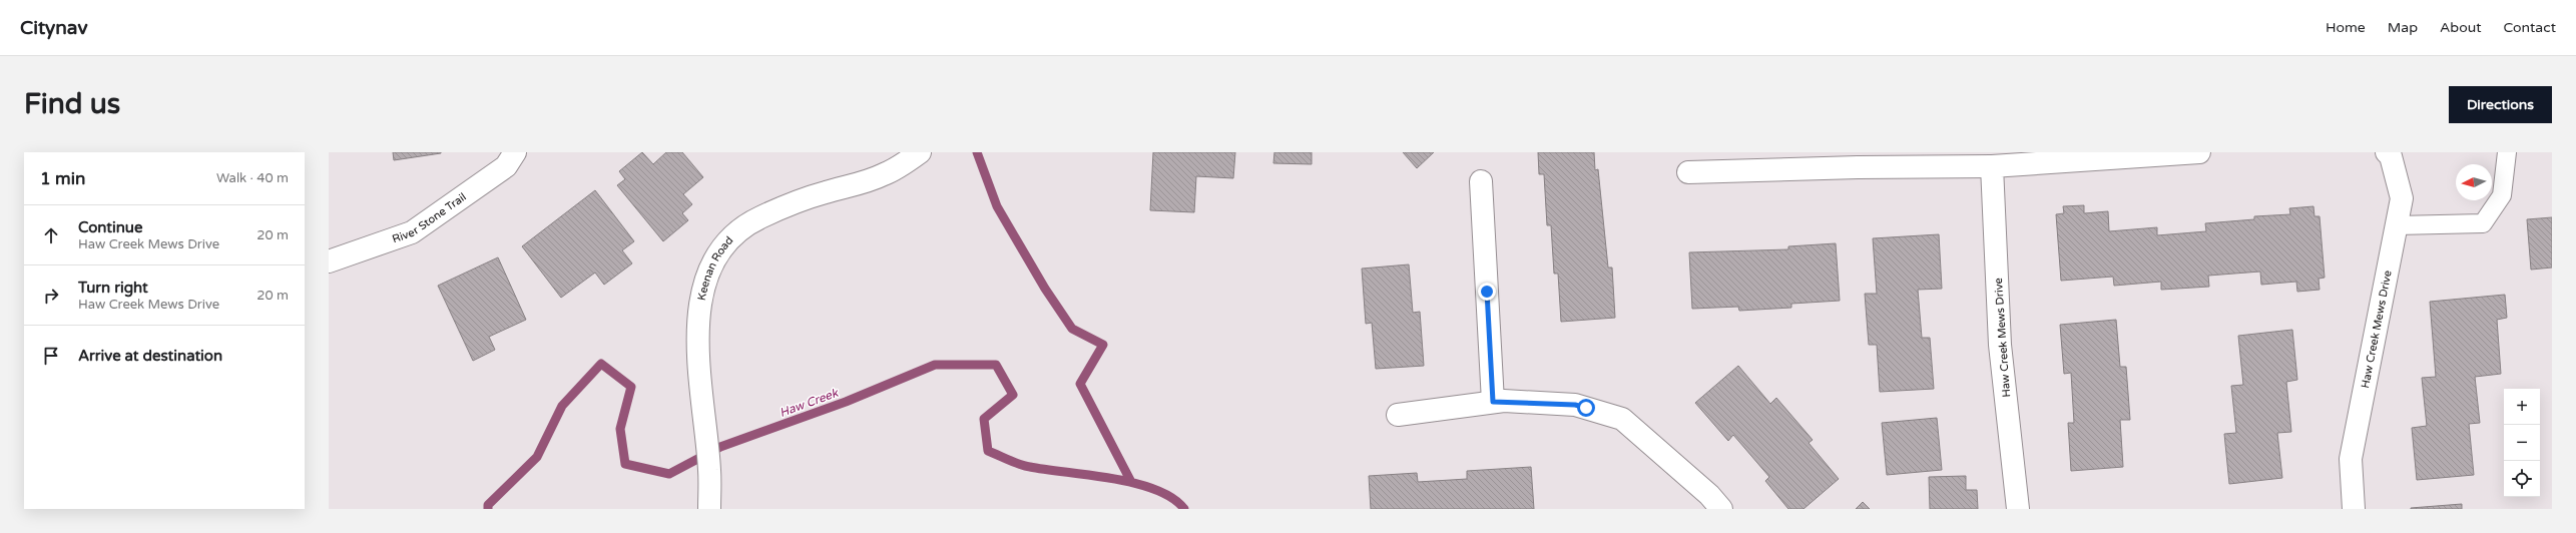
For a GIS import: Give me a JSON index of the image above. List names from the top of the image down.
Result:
{
  "streets": {
    "street": ["River Stone Trail", "Keenan Road", "Haw Creek Mews Drive"]
  },
  "water": ["Haw Creek"],
  "north": "left",
  "page": {
    "header": "Citynav",
    "nav": [
      "Home",
      "Map",
      "About",
      "Contact"
    ],
    "buttons": "Directions",
    "title": "Find us",
    "heading": ["1 min", "Walk · 40 m"],
    "list": [
      ["Continue", "Haw Creek Mews Drive", "20 m"],
      ["Turn right", "Haw Creek Mews Drive", "20 m"],
      "Arrive at destination"
    ],
    "map_buttons": ["+", "−"]
  }
}
